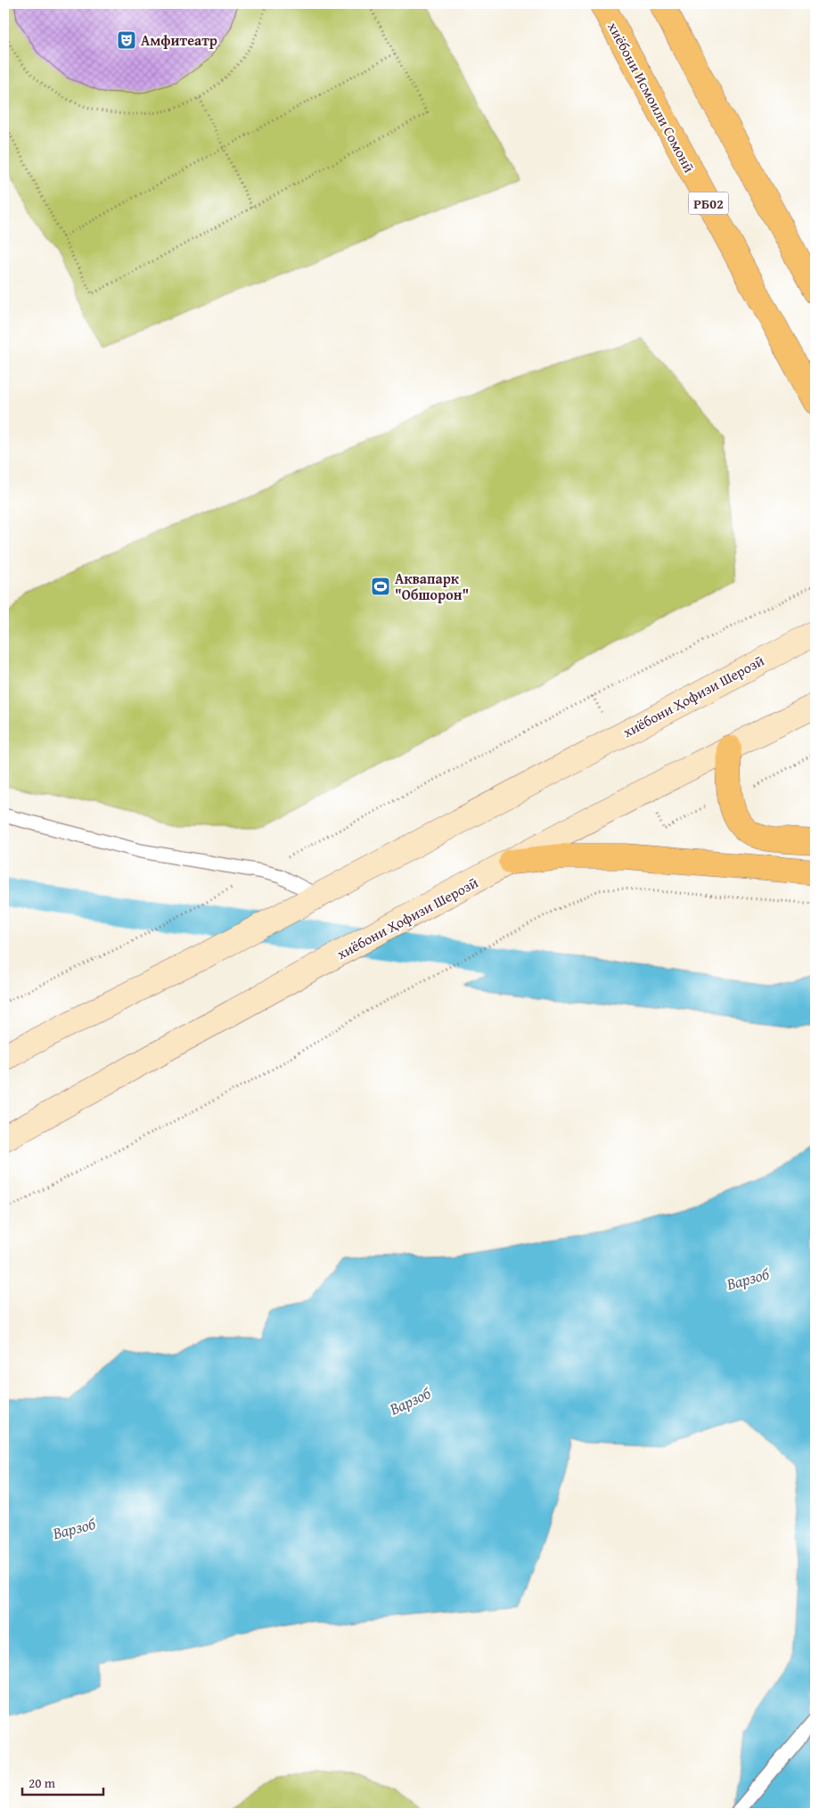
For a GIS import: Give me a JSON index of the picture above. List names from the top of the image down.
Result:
{
  "streets": {
    "highway": ["хиёбони Исмоили Сомонӣ", "РБ02"],
    "main road": ["хиёбони Ҳофизи Шерозӣ"]
  },
  "water": ["Варзоб"],
  "places": {
    "theatre": ["Aмфитеатр"],
    "sports": ["Аквапарк \"Обшорон\""]
  },
  "scale_bar": "20 m"
}
